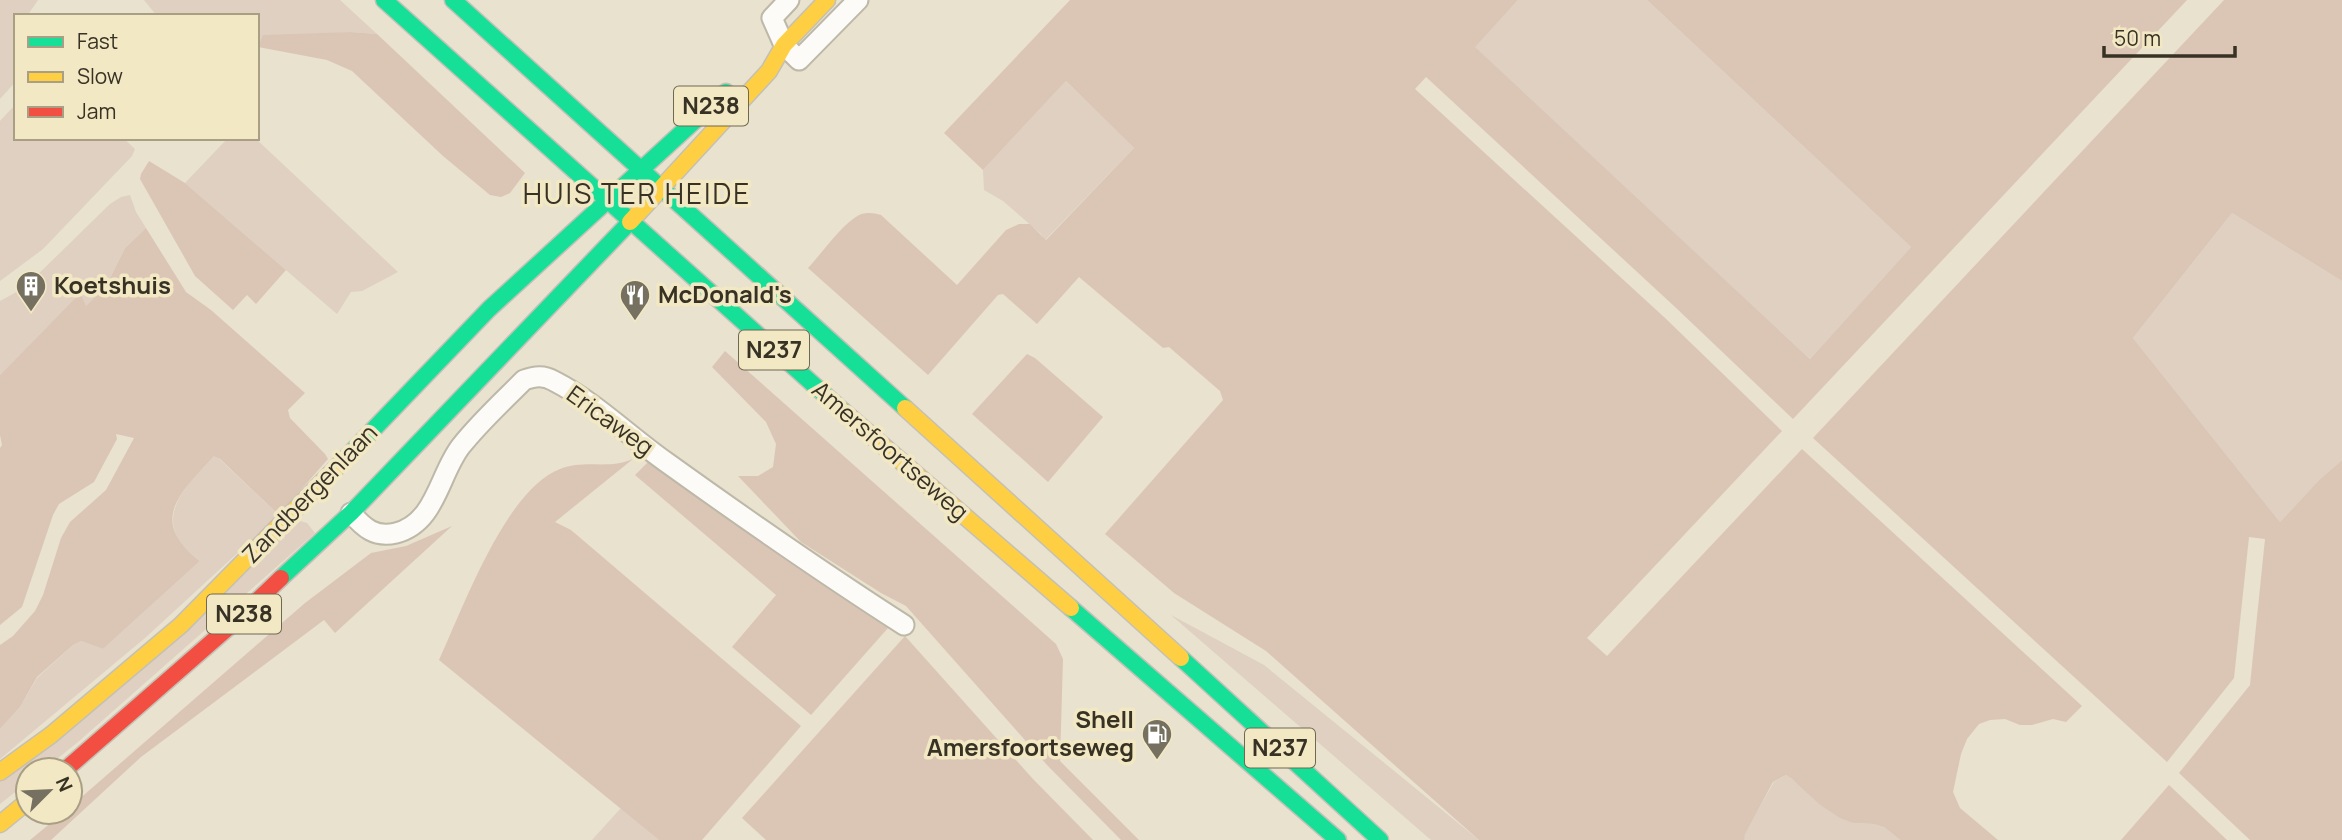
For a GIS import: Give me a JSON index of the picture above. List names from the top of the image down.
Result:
{
  "streets": {
    "main road": [
      "N238",
      "N237",
      "Amersfoortseweg",
      "Zandbergenlaan"
    ],
    "street": ["Ericaweg"]
  },
  "crossings": [
    ["N238", "Amersfoortseweg"],
    ["N238", "Zandbergenlaan"],
    ["Ericaweg", "Zandbergenlaan"],
    ["Amersfoortseweg", "Zandbergenlaan"]
  ],
  "districts": ["HUIS TER HEIDE"],
  "places": {
    "building": ["Koetshuis"],
    "restaurant": ["McDonald's"],
    "fuel station": ["Shell Amersfoortseweg"]
  },
  "legend": ["Fast", "Slow", "Jam"],
  "scale_bar": "50 m",
  "north": "top right"
}
